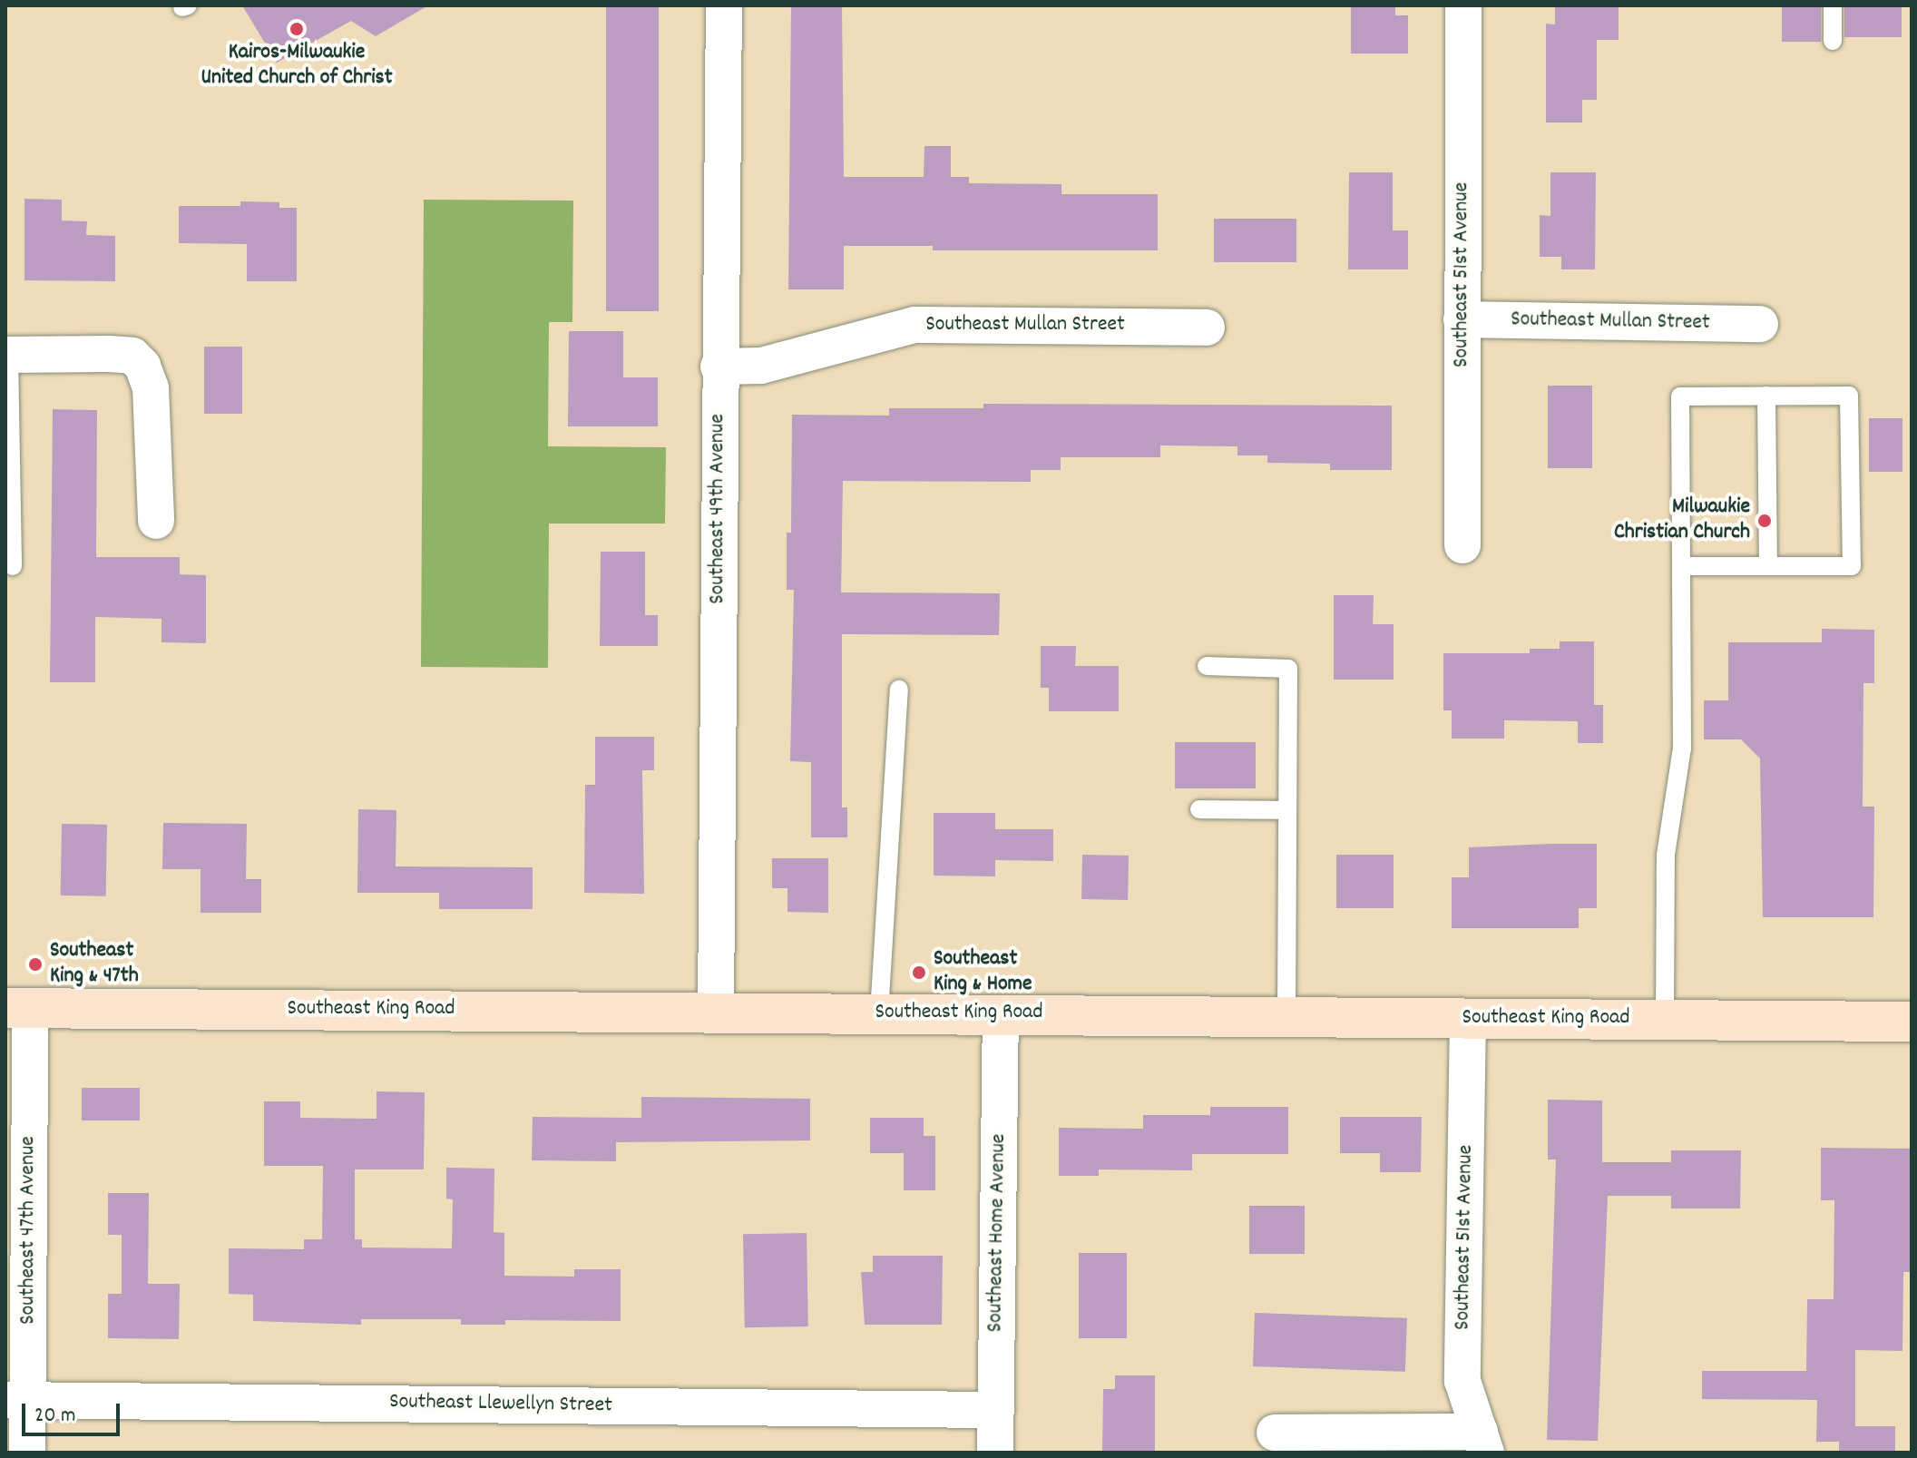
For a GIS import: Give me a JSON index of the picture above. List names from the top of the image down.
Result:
{
  "streets": {
    "main road": ["Southeast King Road"],
    "street": [
      "Southeast 51st Avenue",
      "Southeast Mullan Street",
      "Southeast 49th Avenue",
      "Southeast 47th Avenue",
      "Southeast Home Avenue",
      "Southeast Llewellyn Street"
    ]
  },
  "crossings": [
    ["Southeast 51st Avenue", "Southeast Mullan Street"],
    ["Southeast 51st Avenue", "Southeast King Road"],
    ["Southeast Mullan Street", "Southeast 49th Avenue"],
    ["Southeast 49th Avenue", "Southeast King Road"],
    ["Southeast King Road", "Southeast 47th Avenue"],
    ["Southeast King Road", "Southeast Home Avenue"],
    ["Southeast 47th Avenue", "Southeast Llewellyn Street"],
    ["Southeast Home Avenue", "Southeast Llewellyn Street"]
  ],
  "places": [
    "Kairos-Milwaukie United Church of Christ",
    "Milwaukie Christian Church",
    "Southeast King & 47th",
    "Southeast King & Home"
  ],
  "scale_bar": "20 m"
}
